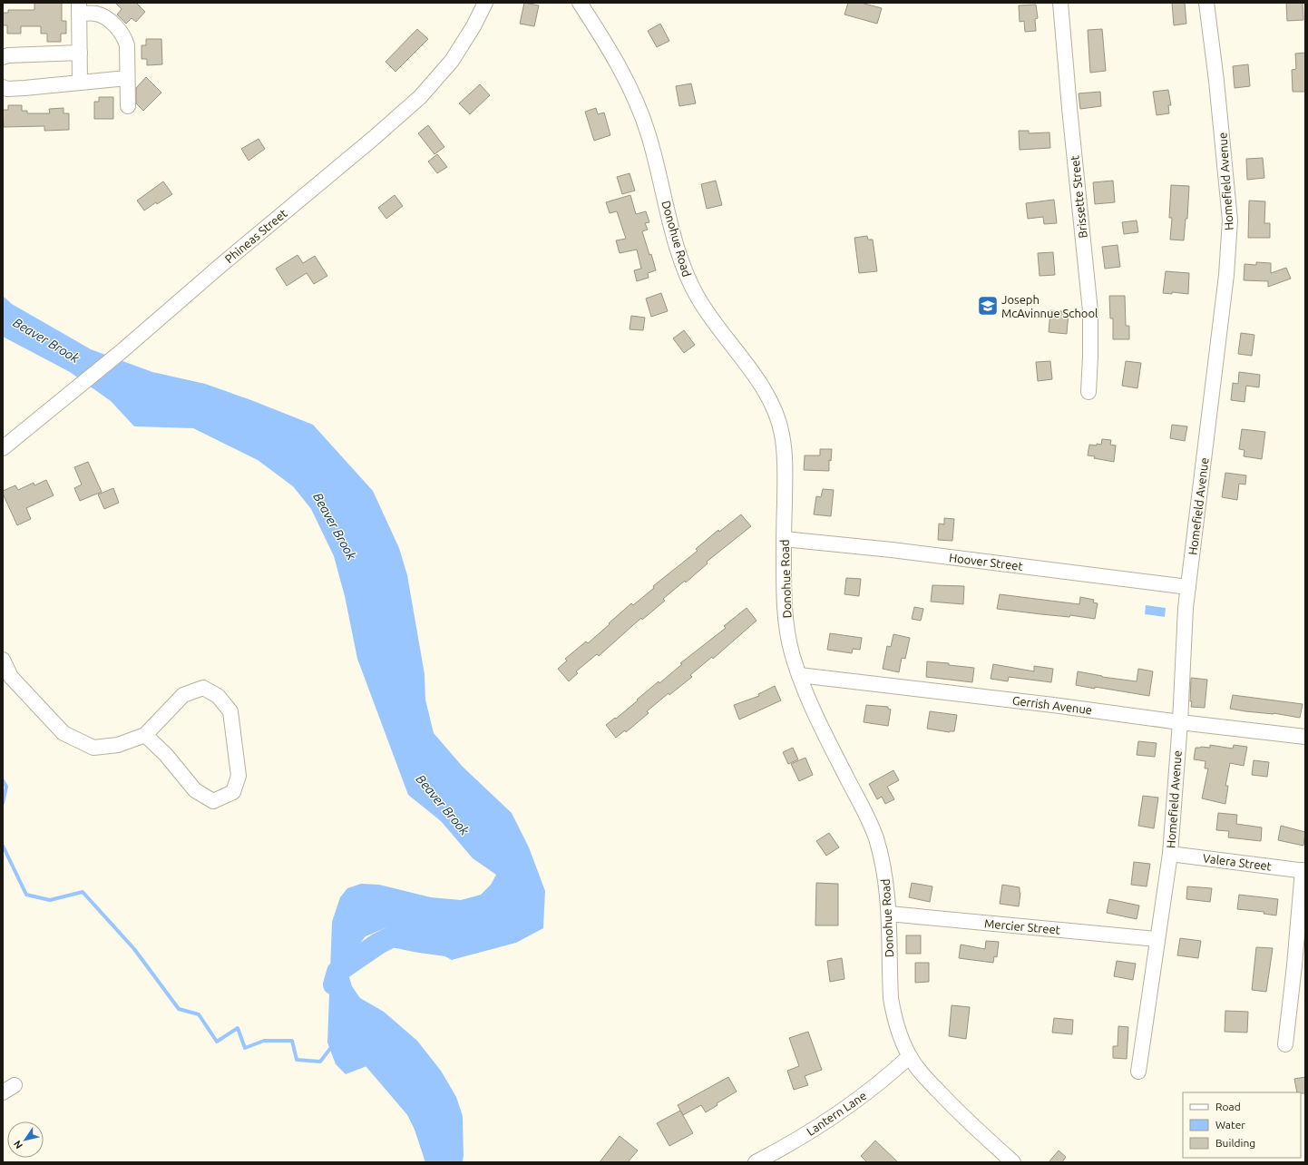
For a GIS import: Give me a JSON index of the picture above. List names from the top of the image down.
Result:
{
  "streets": {
    "street": [
      "Homefield Avenue",
      "Brissette Street",
      "Phineas Street",
      "Donohue Road",
      "Hoover Street",
      "Gerrish Avenue",
      "Valera Street",
      "Mercier Street",
      "Lantern Lane"
    ]
  },
  "crossings": [
    ["Homefield Avenue", "Hoover Street"],
    ["Homefield Avenue", "Gerrish Avenue"],
    ["Homefield Avenue", "Valera Street"],
    ["Homefield Avenue", "Mercier Street"],
    ["Donohue Road", "Hoover Street"],
    ["Donohue Road", "Gerrish Avenue"],
    ["Donohue Road", "Mercier Street"],
    ["Donohue Road", "Lantern Lane"]
  ],
  "water": ["Beaver Brook"],
  "places": {
    "school or university": ["Joseph McAvinnue School"]
  },
  "legend": ["Road", "Water", "Building"],
  "north": "bottom left"
}
